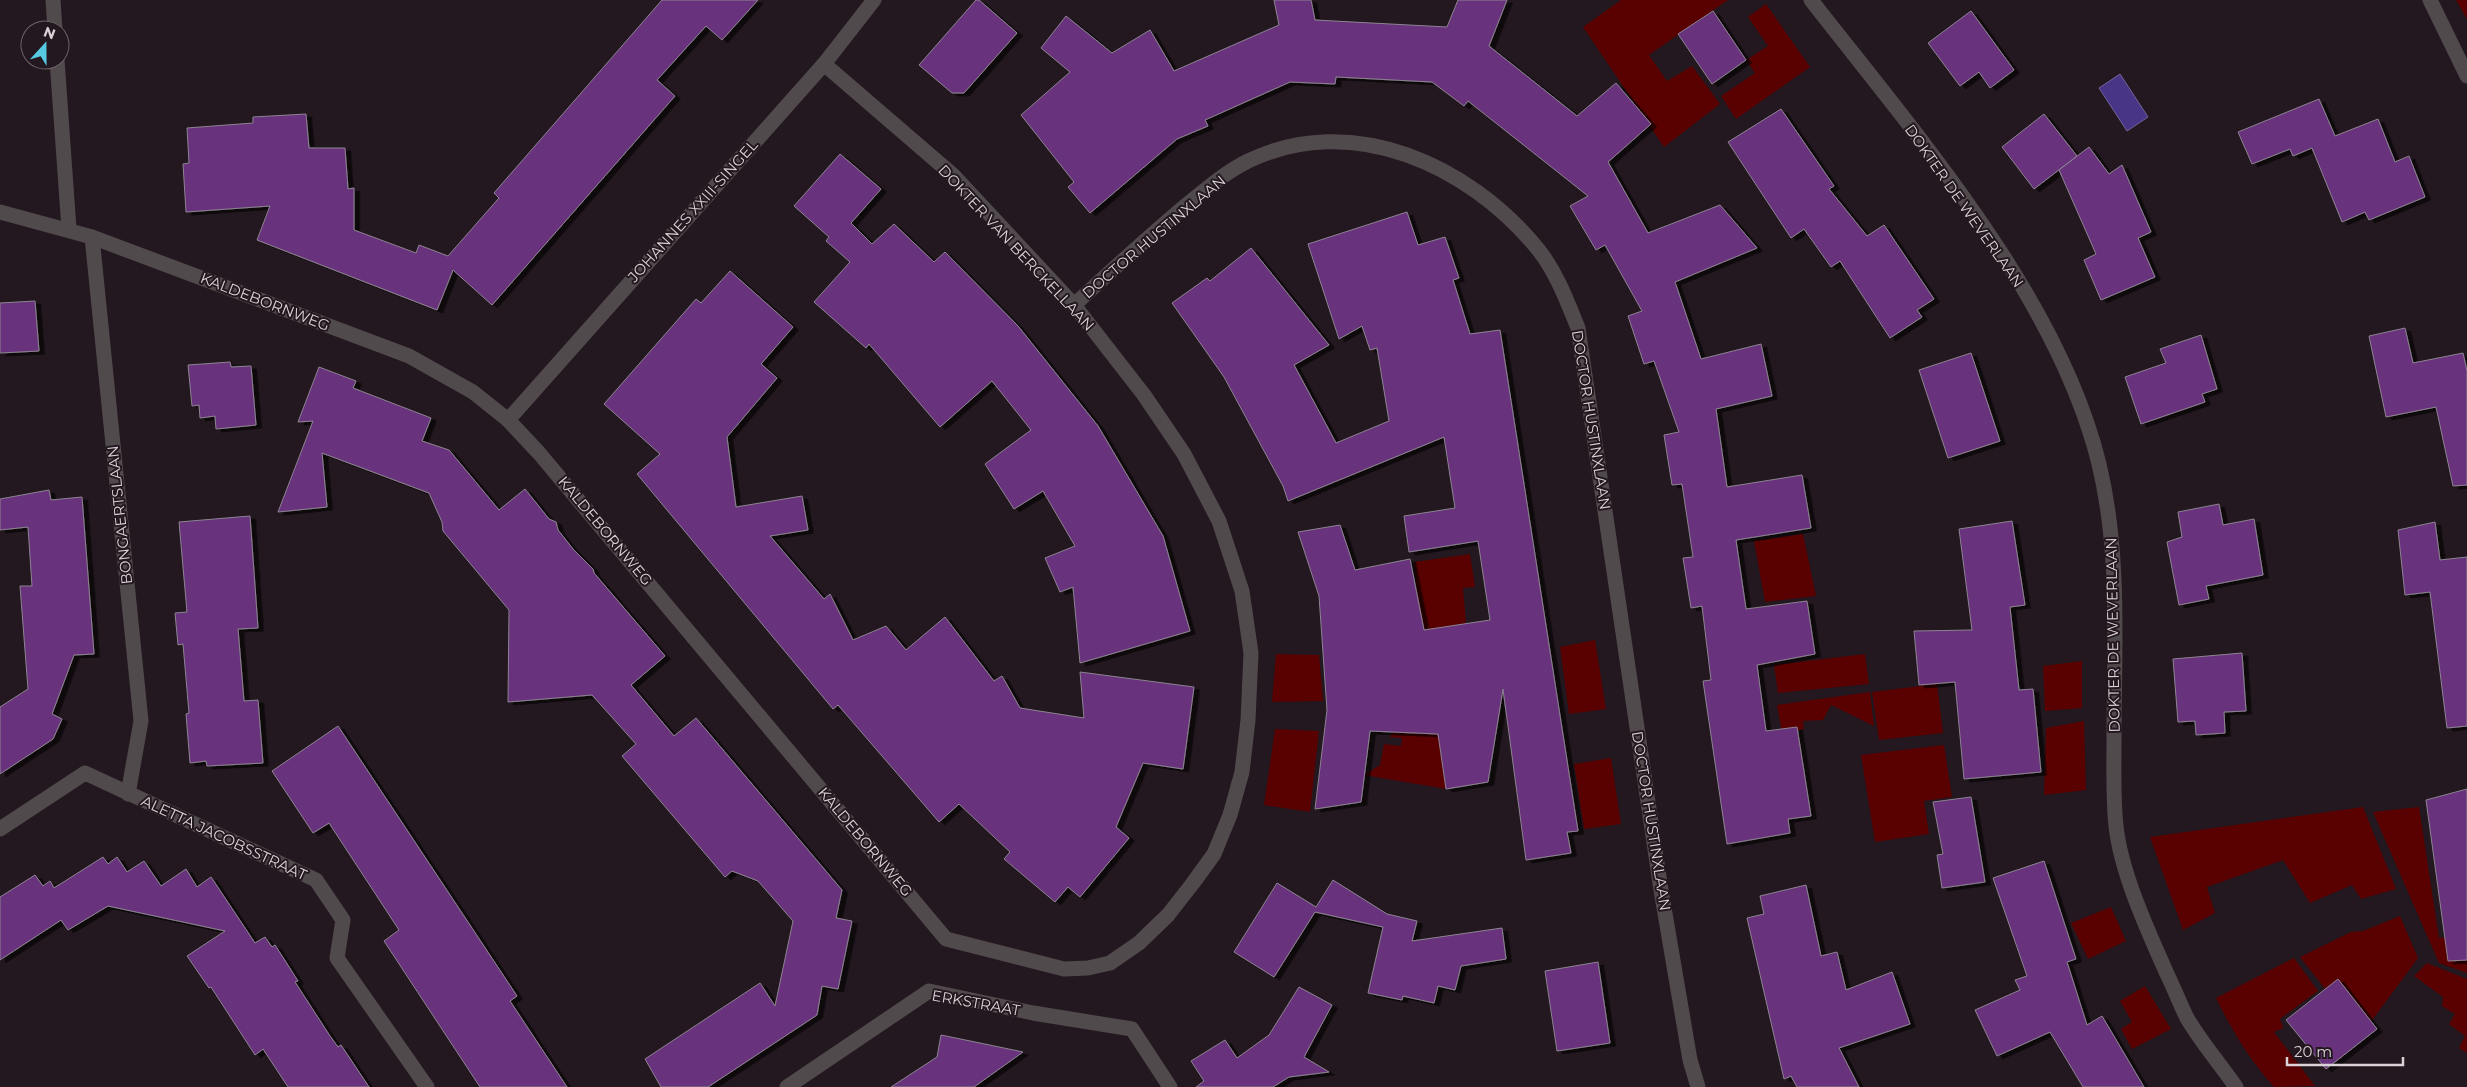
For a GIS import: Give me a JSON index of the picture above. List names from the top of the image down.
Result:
{
  "streets": {
    "street": [
      "DOKTER DE WEVERLAAN",
      "JOHANNES XXIII-SINGEL",
      "DOCTOR HUSTINXLAAN",
      "DOKTER VAN BERCKELLAAN",
      "KALDEBORNWEG",
      "BONGAERTSLAAN",
      "ALETTA JACOBSSTRAAT",
      "ERKSTRAAT"
    ]
  },
  "crossings": [
    ["JOHANNES XXIII-SINGEL", "DOKTER VAN BERCKELLAAN"],
    ["JOHANNES XXIII-SINGEL", "KALDEBORNWEG"],
    ["DOCTOR HUSTINXLAAN", "DOKTER VAN BERCKELLAAN"],
    ["DOKTER VAN BERCKELLAAN", "KALDEBORNWEG"],
    ["KALDEBORNWEG", "BONGAERTSLAAN"],
    ["BONGAERTSLAAN", "ALETTA JACOBSSTRAAT"]
  ],
  "scale_bar": "20 m",
  "north": "top"
}
